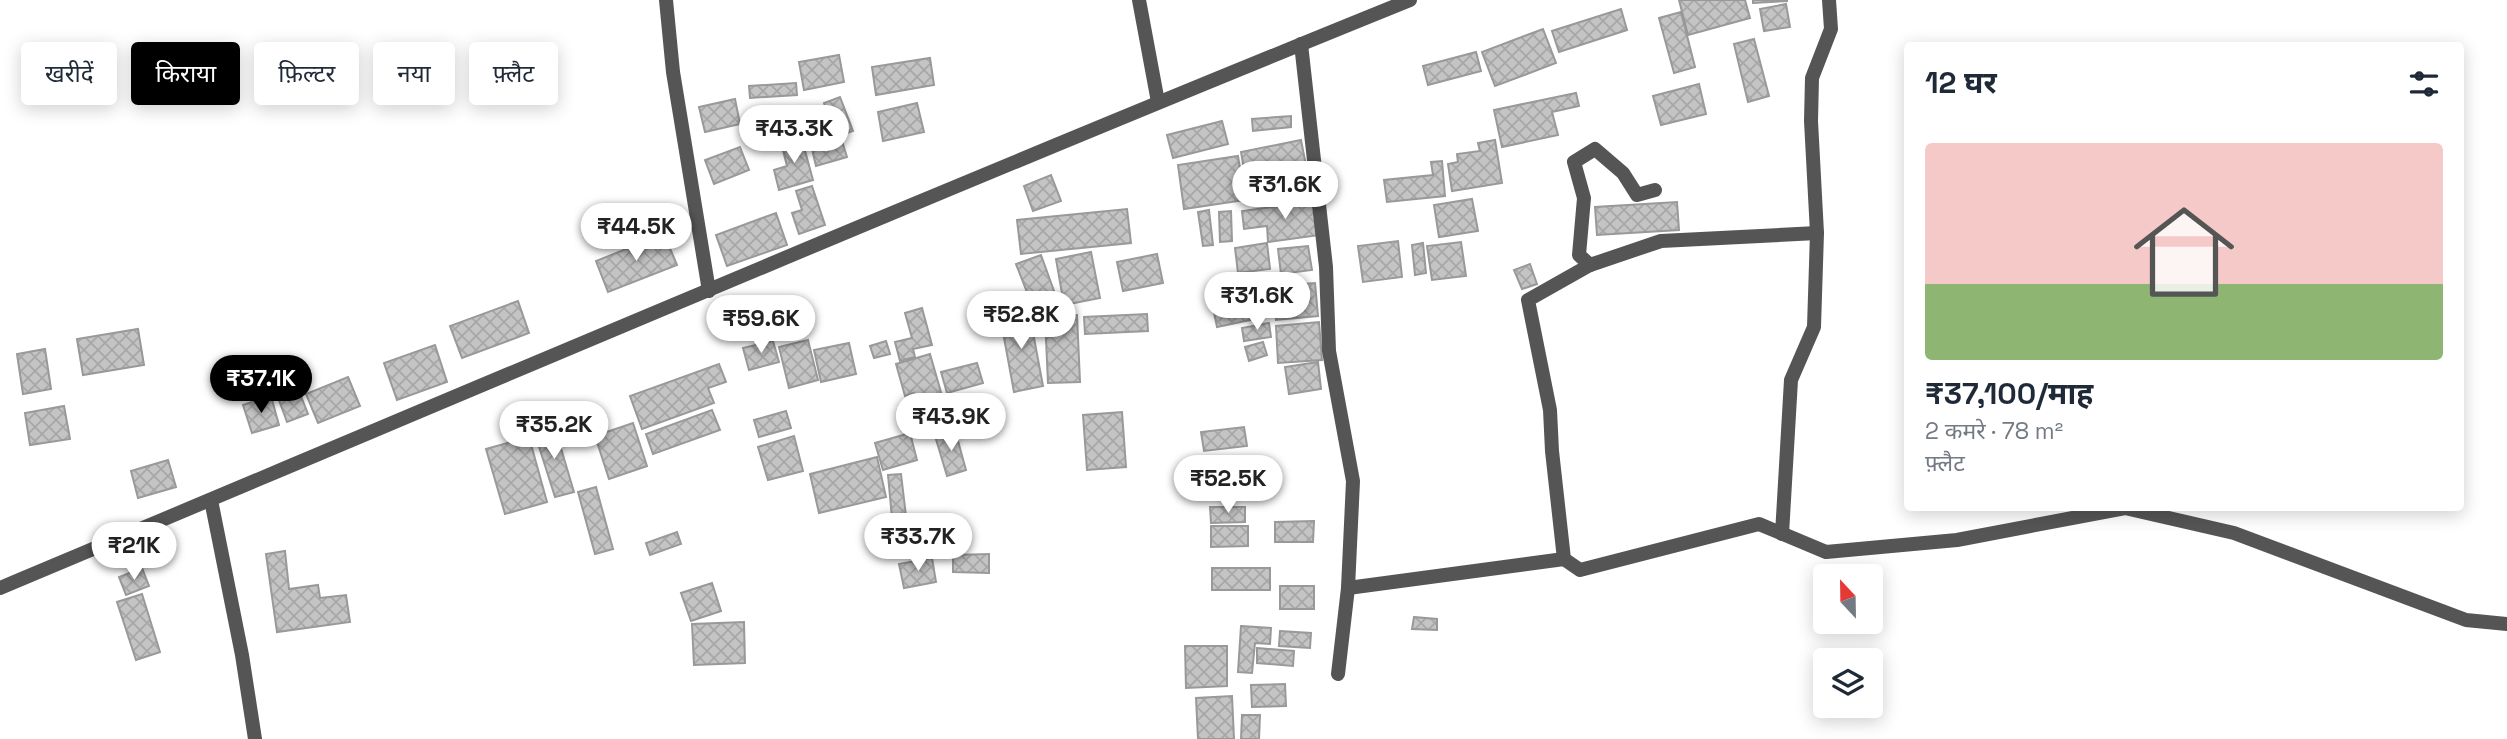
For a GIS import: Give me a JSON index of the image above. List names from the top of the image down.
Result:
{
  "north": "top",
  "page": {
    "chip": [
      "खरीदें",
      "किराया",
      "फ़िल्टर",
      "नया",
      "फ़्लैट"
    ],
    "heading": "12 घर",
    "price": [
      "₹43.3K",
      "₹31.6K",
      "₹44.5K",
      "₹31.6K",
      "₹52.8K",
      "₹59.6K",
      "₹37.1K",
      "₹43.9K",
      "₹35.2K",
      "₹52.5K",
      "₹33.7K",
      "₹21K"
    ],
    "list": [
      {
        "name": "₹37,100/माह",
        "note": "2 कमरे · 78 m² · फ़्लैट"
      }
    ]
  }
}
